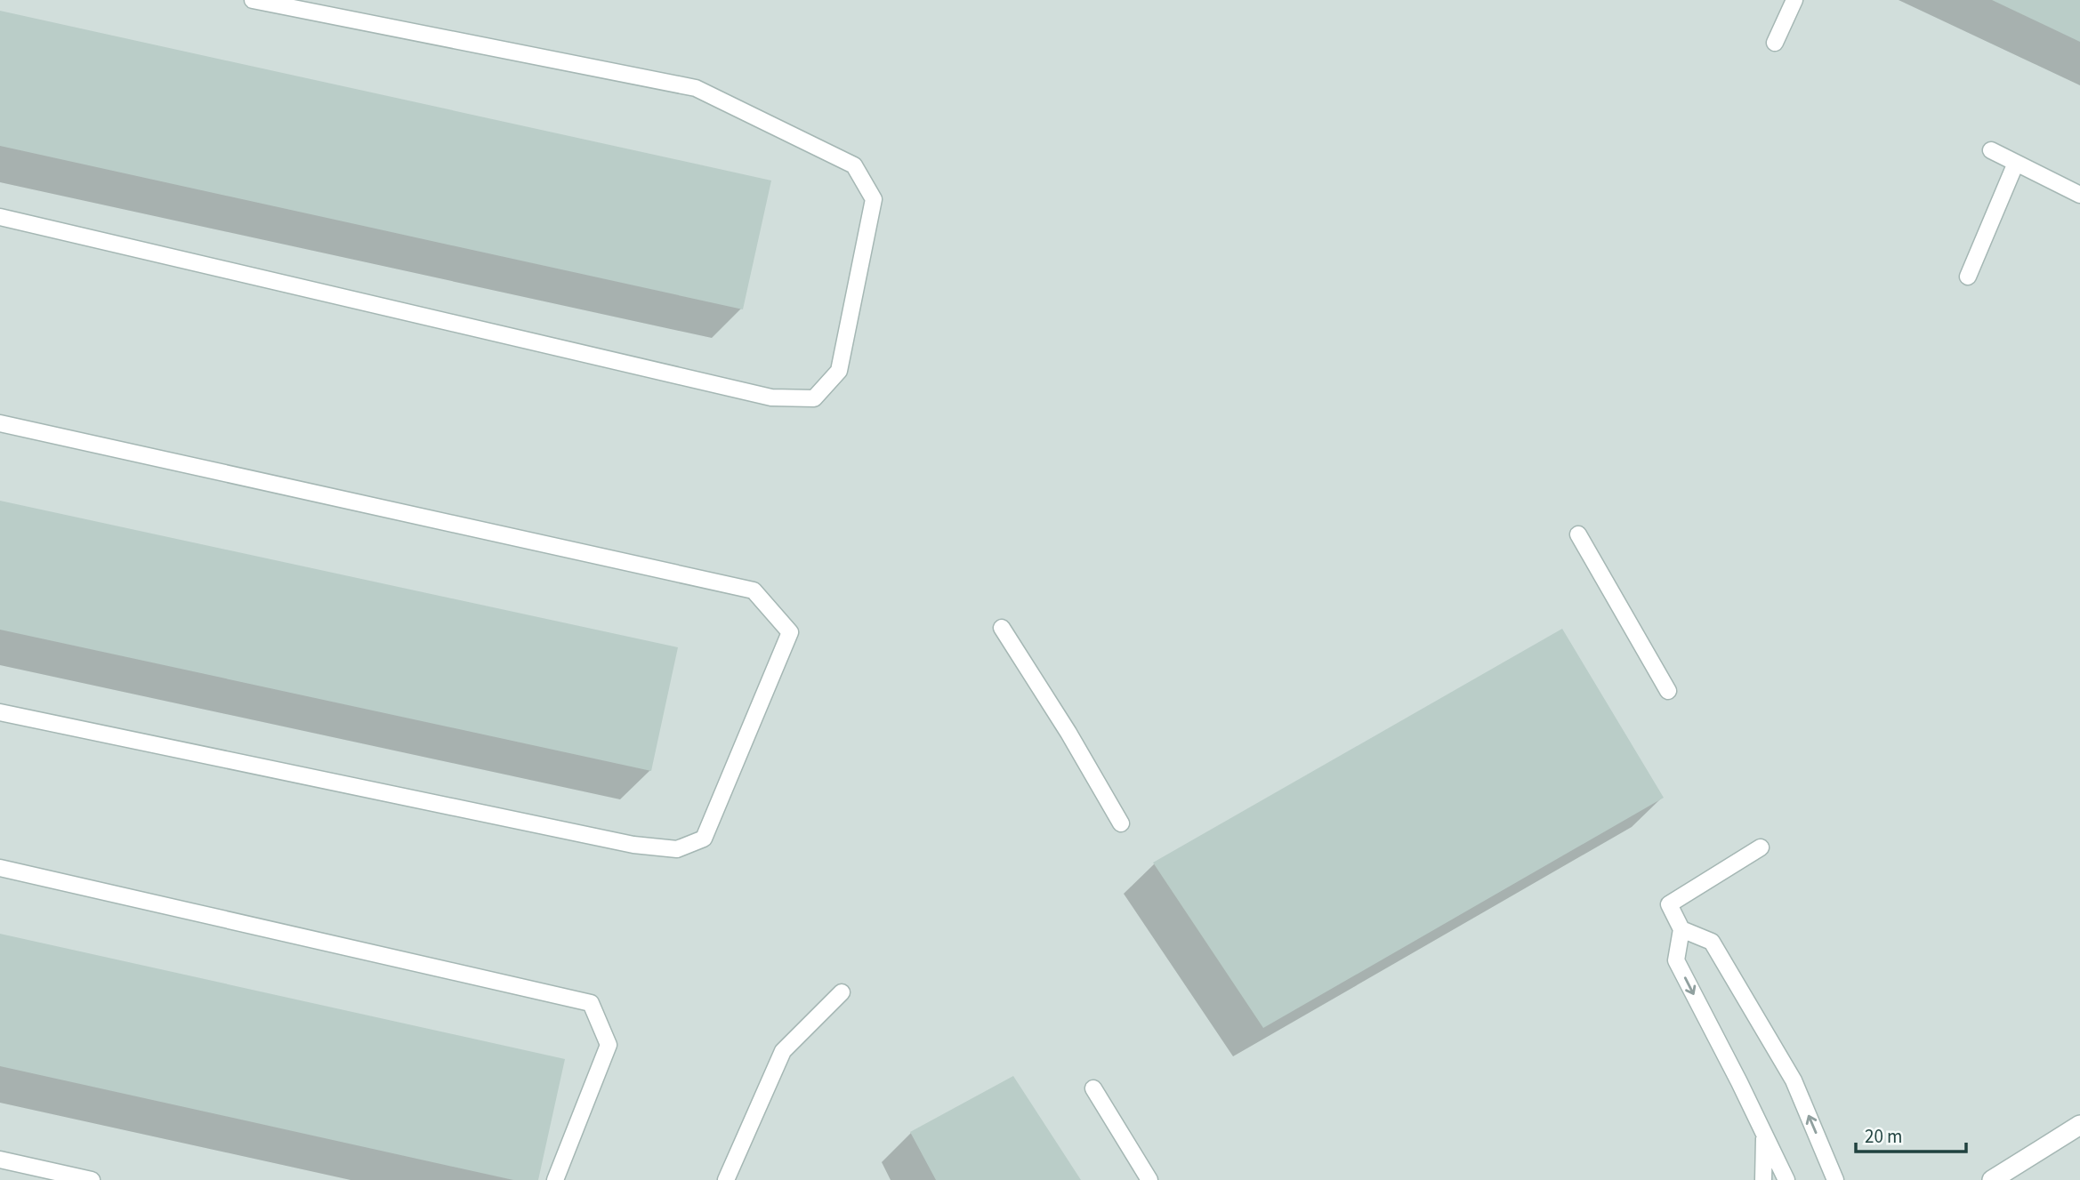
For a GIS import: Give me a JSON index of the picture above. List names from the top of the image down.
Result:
{
  "scale_bar": "20 m"
}
